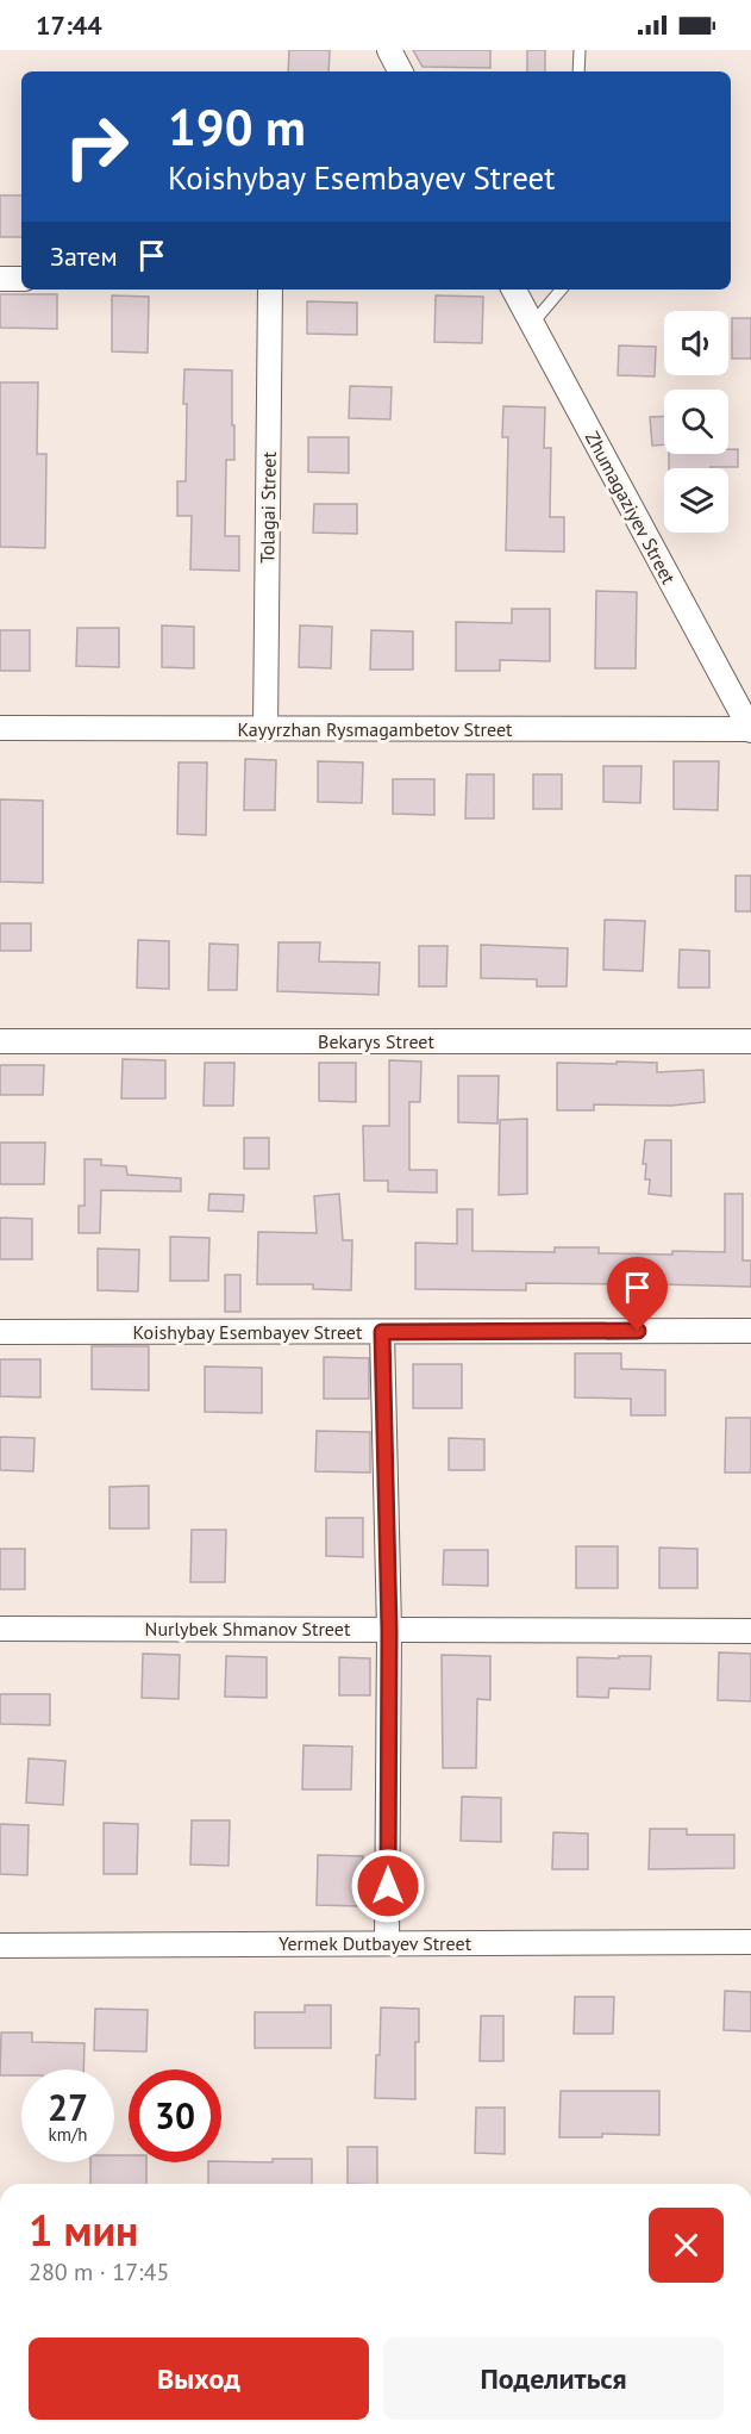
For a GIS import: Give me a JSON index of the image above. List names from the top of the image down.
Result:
{
  "streets": {
    "street": [
      "Tolagai Street",
      "Zhumagaziyev Street",
      "Kayyrzhan Rysmagambetov Street",
      "Bekarys Street",
      "Koishybay Esembayev Street",
      "Nurlybek Shmanov Street",
      "Yermek Dutbayev Street"
    ]
  },
  "crossings": [
    ["Tolagai Street", "Kayyrzhan Rysmagambetov Street"],
    ["Zhumagaziyev Street", "Kayyrzhan Rysmagambetov Street"]
  ],
  "page": {
    "status": "17:44",
    "turn": ["190 m", "Koishybay Esembayev Street"],
    "then": "Затем",
    "speed": "27 km/h",
    "limit": "30",
    "heading": ["1 мин", "280 m · 17:45"],
    "buttons": ["Выход", "Поделиться"]
  }
}
